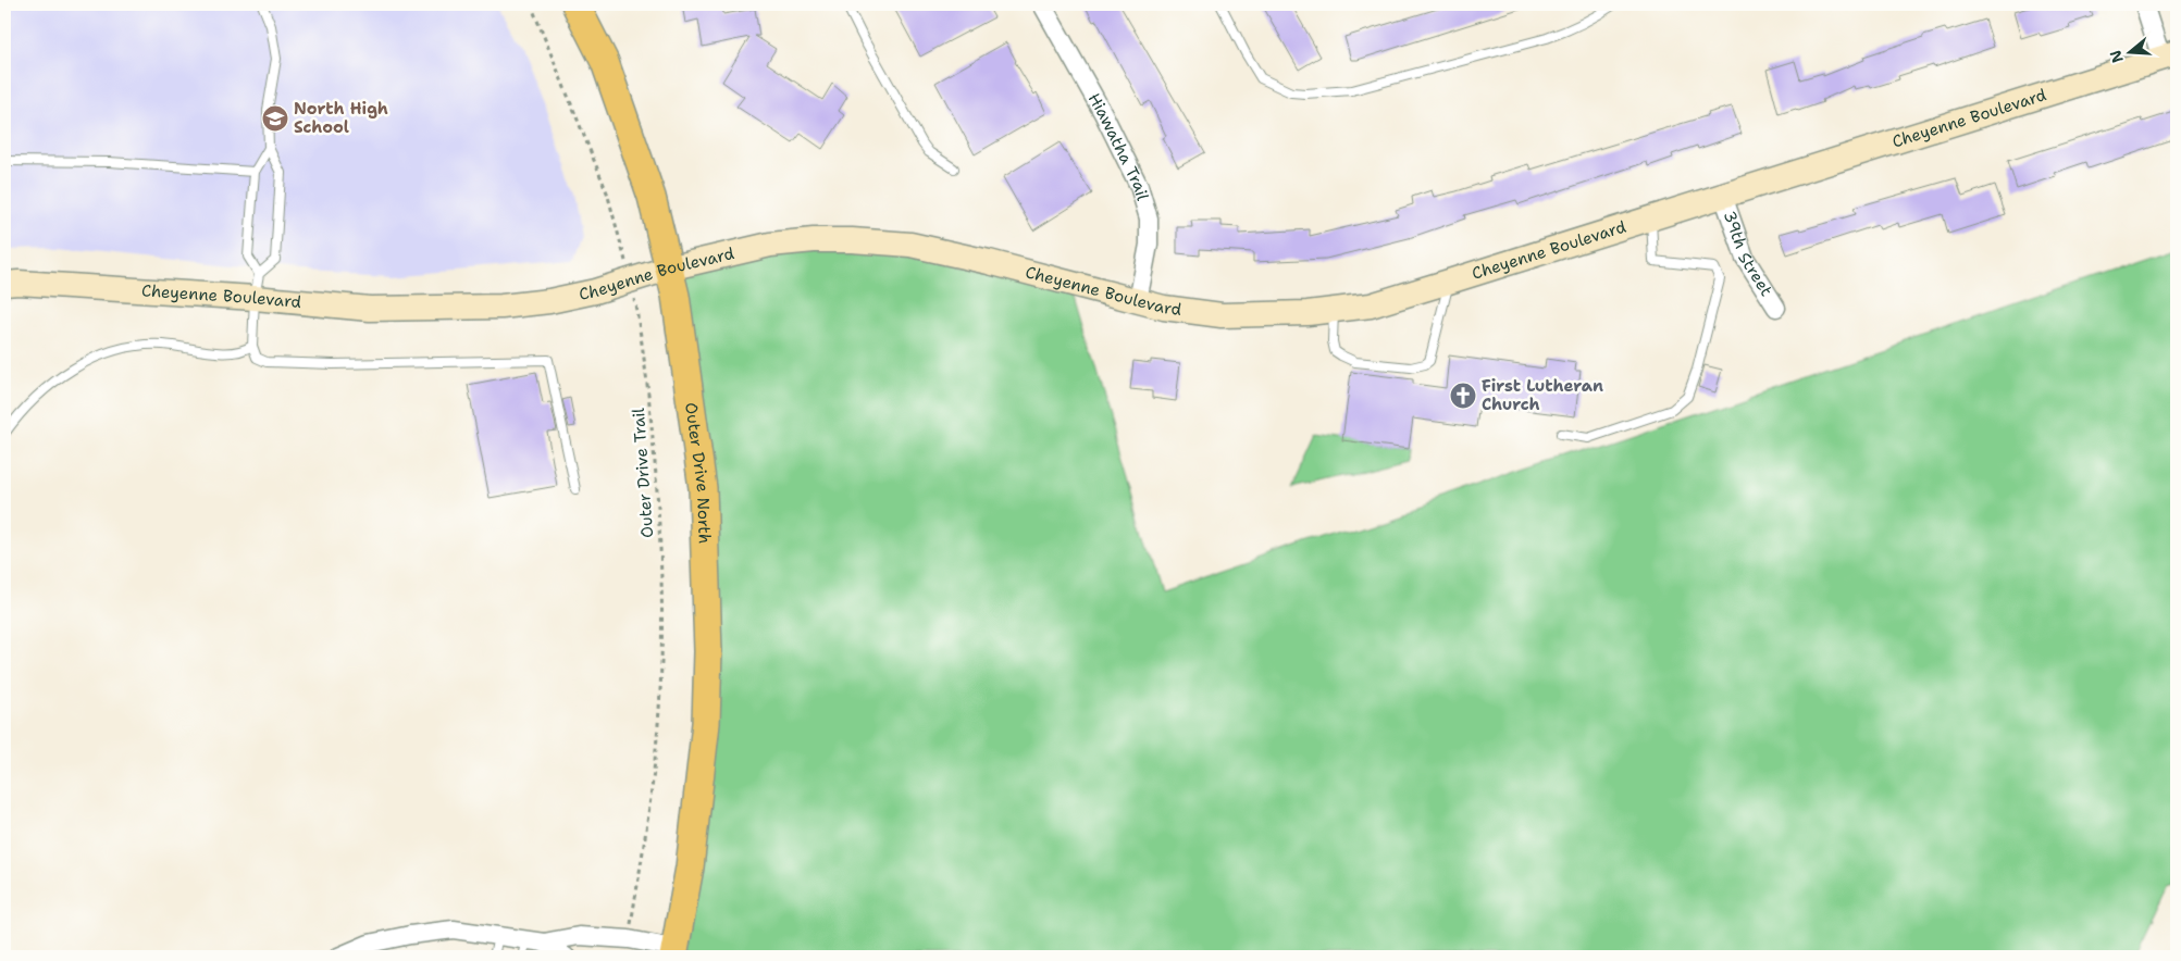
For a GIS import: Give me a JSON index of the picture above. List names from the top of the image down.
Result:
{
  "streets": {
    "main road": ["Outer Drive North"],
    "street": ["Cheyenne Boulevard", "Hiawatha Trail", "39th Street"],
    "path": ["Outer Drive Trail"]
  },
  "crossings": [
    ["Cheyenne Boulevard", "Hiawatha Trail"],
    ["Cheyenne Boulevard", "39th Street"],
    ["Cheyenne Boulevard", "Outer Drive North"],
    ["Cheyenne Boulevard", "Outer Drive Trail"]
  ],
  "places": {
    "school or university": ["North High School"],
    "church": ["First Lutheran Church"]
  },
  "north": "left"
}
